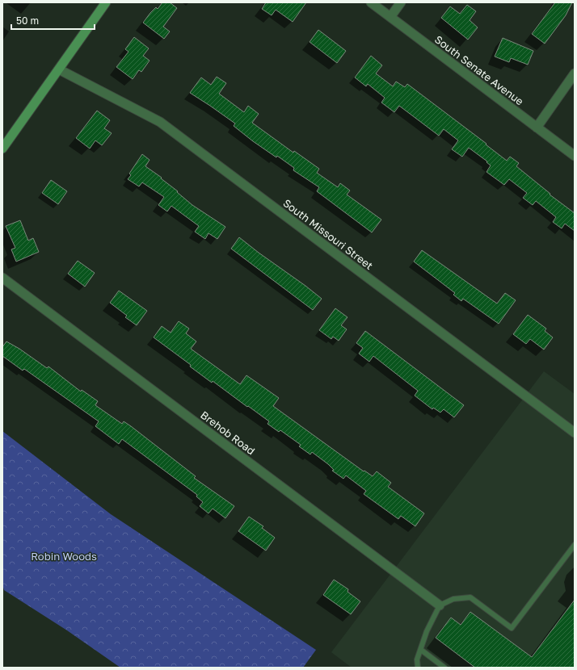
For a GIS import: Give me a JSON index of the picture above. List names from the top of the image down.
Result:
{
  "streets": {
    "street": ["South Senate Avenue", "South Missouri Street", "Brehob Road"]
  },
  "parks": ["Robin Woods"],
  "scale_bar": "50 m"
}
